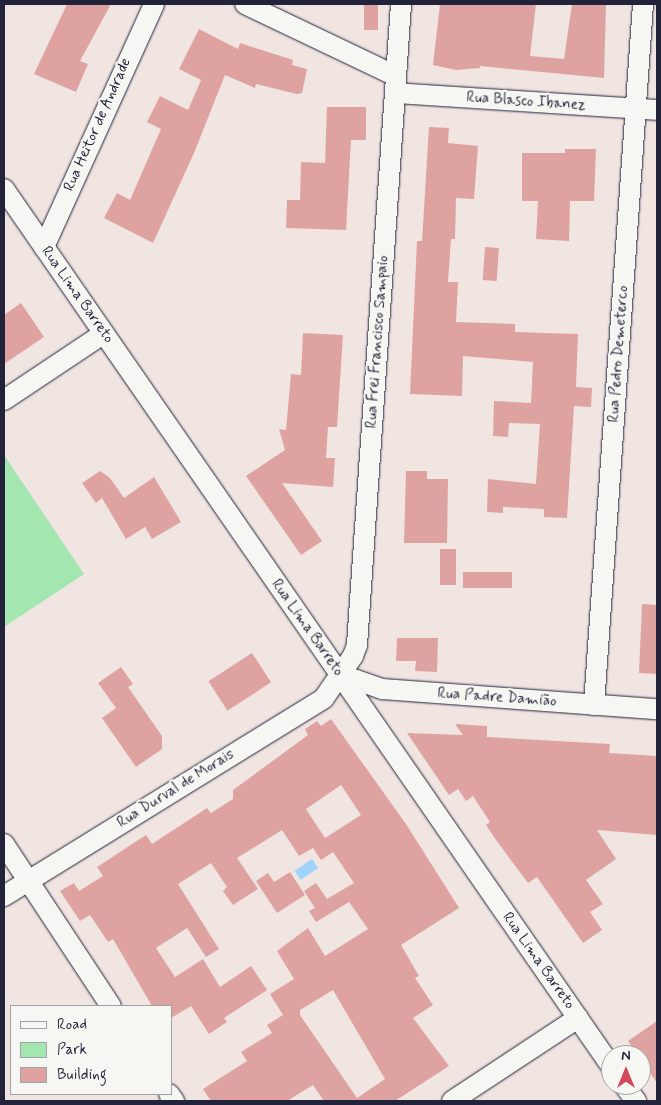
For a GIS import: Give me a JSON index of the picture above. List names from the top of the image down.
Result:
{
  "streets": {
    "street": [
      "Rua Blasco Ibanez",
      "Rua Heitor de Andrade",
      "Rua Lima Barreto",
      "Rua Frei Francisco Sampaio",
      "Rua Pedro Demeterco",
      "Rua Padre Damião",
      "Rua Durval de Morais"
    ]
  },
  "crossings": [
    ["Rua Blasco Ibanez", "Rua Frei Francisco Sampaio"],
    ["Rua Blasco Ibanez", "Rua Pedro Demeterco"],
    ["Rua Heitor de Andrade", "Rua Lima Barreto"],
    ["Rua Lima Barreto", "Rua Frei Francisco Sampaio"],
    ["Rua Lima Barreto", "Rua Padre Damião"],
    ["Rua Lima Barreto", "Rua Durval de Morais"],
    ["Rua Frei Francisco Sampaio", "Rua Padre Damião"],
    ["Rua Frei Francisco Sampaio", "Rua Durval de Morais"],
    ["Rua Pedro Demeterco", "Rua Padre Damião"],
    ["Rua Padre Damião", "Rua Durval de Morais"]
  ],
  "legend": ["Road", "Park", "Building"],
  "north": "top"
}
